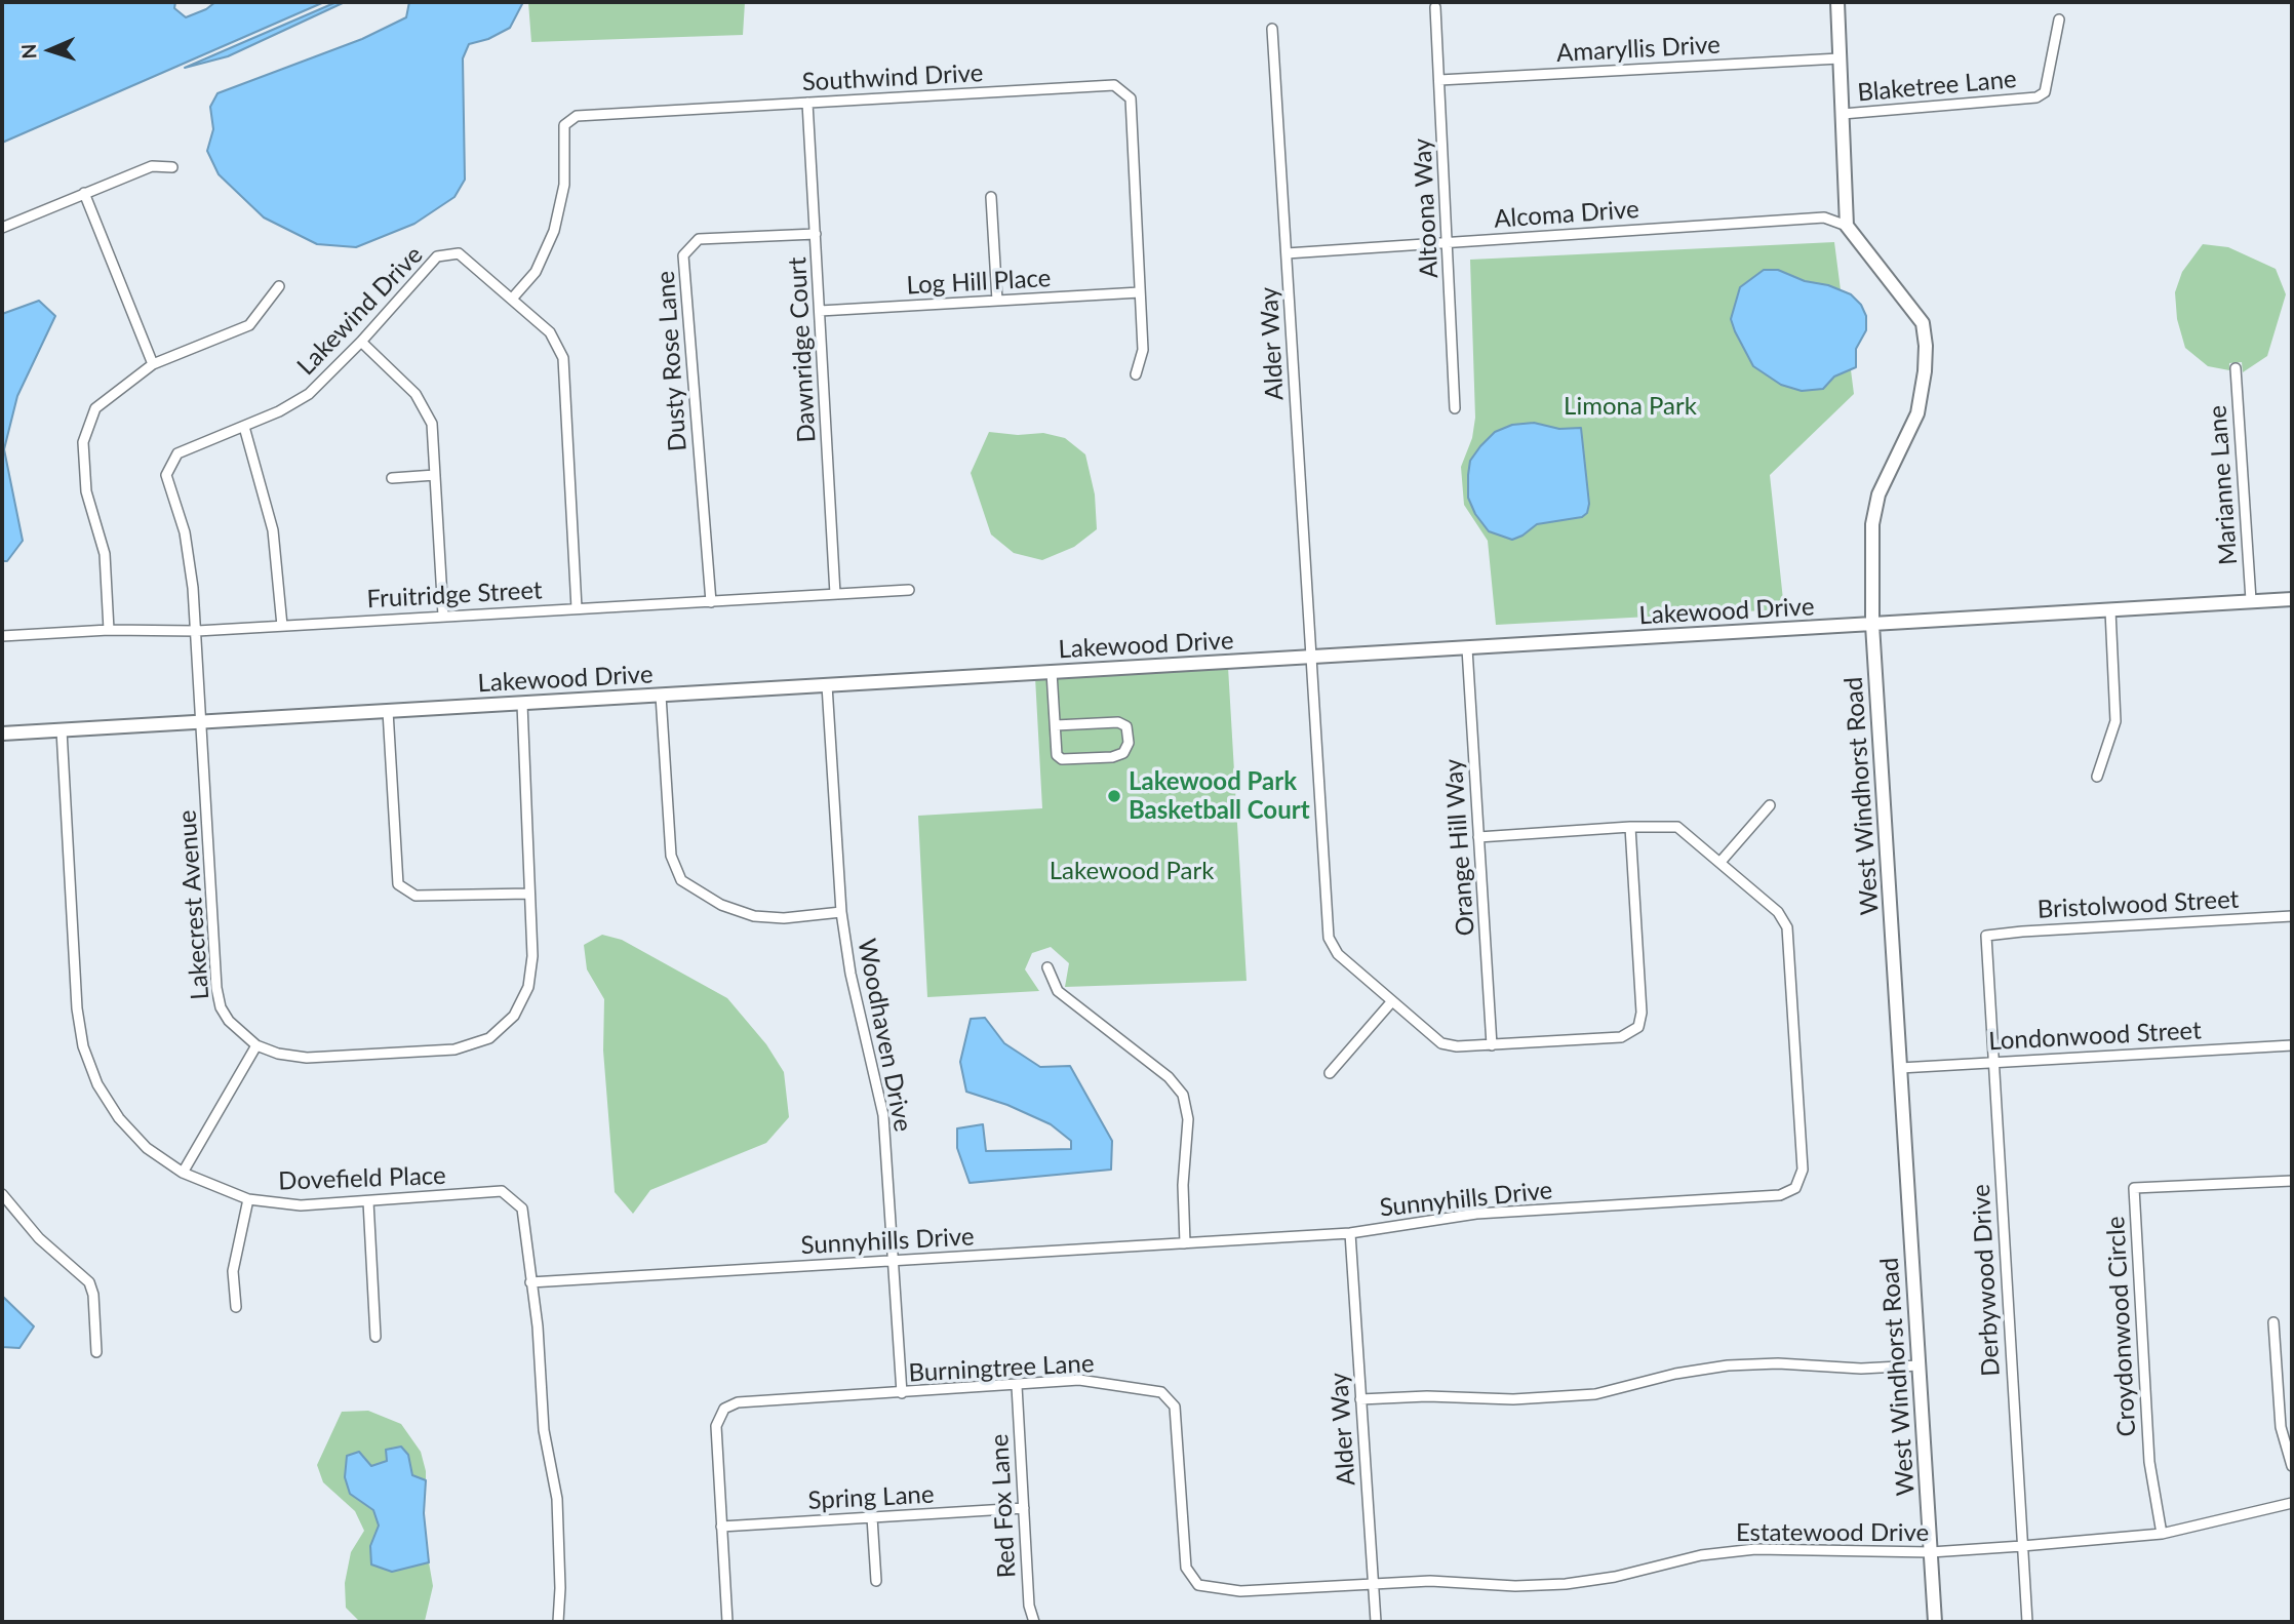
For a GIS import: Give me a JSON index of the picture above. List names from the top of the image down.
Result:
{
  "streets": {
    "street": [
      "Amaryllis Drive",
      "Southwind Drive",
      "Blaketree Lane",
      "Altoona Way",
      "Alcoma Drive",
      "Log Hill Place",
      "Lakewind Drive",
      "Alder Way",
      "Dawnridge Court",
      "Dusty Rose Lane",
      "Marianne Lane",
      "Fruitridge Street",
      "Lakewood Drive",
      "West Windhorst Road",
      "Orange Hill Way",
      "Lakecrest Avenue",
      "Bristolwood Street",
      "Woodhaven Drive",
      "Londonwood Street",
      "Dovefield Place",
      "Sunnyhills Drive",
      "Derbywood Drive",
      "Croydonwood Circle",
      "Burningtree Lane",
      "Spring Lane",
      "Red Fox Lane",
      "Estatewood Drive"
    ]
  },
  "crossings": [
    ["Amaryllis Drive", "Altoona Way"],
    ["Southwind Drive", "Log Hill Place"],
    ["Southwind Drive", "Lakewind Drive"],
    ["Southwind Drive", "Dawnridge Court"],
    ["Altoona Way", "Alcoma Drive"],
    ["Alcoma Drive", "Alder Way"],
    ["Alcoma Drive", "West Windhorst Road"],
    ["Log Hill Place", "Dawnridge Court"],
    ["Lakewind Drive", "Fruitridge Street"],
    ["Lakewind Drive", "Lakewood Drive"],
    ["Lakewind Drive", "Lakecrest Avenue"],
    ["Alder Way", "Lakewood Drive"],
    ["Alder Way", "Orange Hill Way"],
    ["Alder Way", "Sunnyhills Drive"],
    ["Alder Way", "Burningtree Lane"],
    ["Alder Way", "Estatewood Drive"],
    ["Dawnridge Court", "Dusty Rose Lane"],
    ["Dawnridge Court", "Fruitridge Street"],
    ["Dusty Rose Lane", "Fruitridge Street"],
    ["Marianne Lane", "Lakewood Drive"],
    ["Lakewood Drive", "West Windhorst Road"],
    ["Lakewood Drive", "Orange Hill Way"],
    ["Lakewood Drive", "Lakecrest Avenue"],
    ["Lakewood Drive", "Woodhaven Drive"],
    ["Lakewood Drive", "Dovefield Place"],
    ["West Windhorst Road", "Londonwood Street"],
    ["West Windhorst Road", "Estatewood Drive"],
    ["Orange Hill Way", "Sunnyhills Drive"],
    ["Bristolwood Street", "Derbywood Drive"],
    ["Woodhaven Drive", "Sunnyhills Drive"],
    ["Woodhaven Drive", "Burningtree Lane"],
    ["Londonwood Street", "Derbywood Drive"],
    ["Dovefield Place", "Sunnyhills Drive"],
    ["Derbywood Drive", "Estatewood Drive"],
    ["Croydonwood Circle", "Estatewood Drive"],
    ["Burningtree Lane", "Spring Lane"],
    ["Burningtree Lane", "Red Fox Lane"],
    ["Burningtree Lane", "Estatewood Drive"],
    ["Spring Lane", "Red Fox Lane"]
  ],
  "parks": ["Limona Park", "Lakewood Park"],
  "places": ["Lakewood Park Basketball Court"],
  "north": "left"
}
